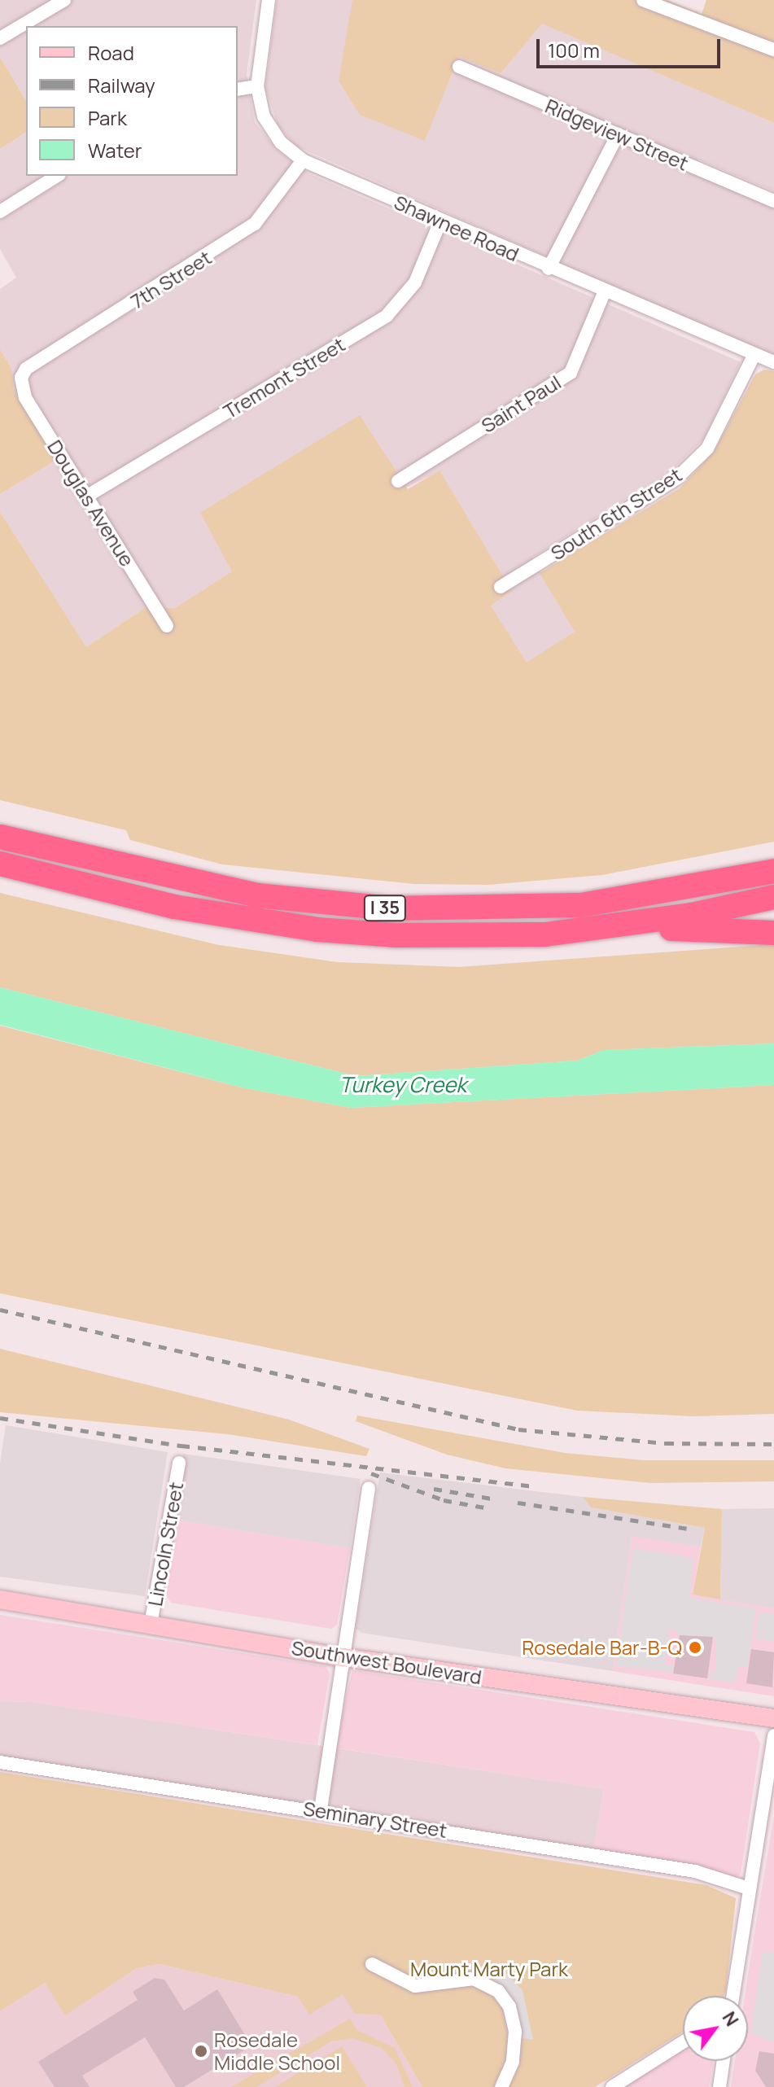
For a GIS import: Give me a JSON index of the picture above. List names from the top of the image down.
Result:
{
  "streets": {
    "highway": ["I 35"],
    "main road": ["Southwest Boulevard"],
    "street": [
      "Ridgeview Street",
      "Shawnee Road",
      "7th Street",
      "Tremont Street",
      "Saint Paul",
      "Douglas Avenue",
      "South 6th Street",
      "Lincoln Street",
      "Seminary Street"
    ]
  },
  "crossings": [
    ["Shawnee Road", "7th Street"],
    ["Shawnee Road", "Tremont Street"],
    ["Shawnee Road", "Saint Paul"],
    ["Shawnee Road", "South 6th Street"],
    ["7th Street", "Douglas Avenue"],
    ["Tremont Street", "Douglas Avenue"],
    ["Lincoln Street", "Southwest Boulevard"]
  ],
  "water": ["Turkey Creek"],
  "parks": ["Mount Marty Park"],
  "places": ["Rosedale Bar-B-Q", "Rosedale Middle School"],
  "legend": [
    "Road",
    "Railway",
    "Park",
    "Water"
  ],
  "scale_bar": "100 m",
  "north": "top right"
}
